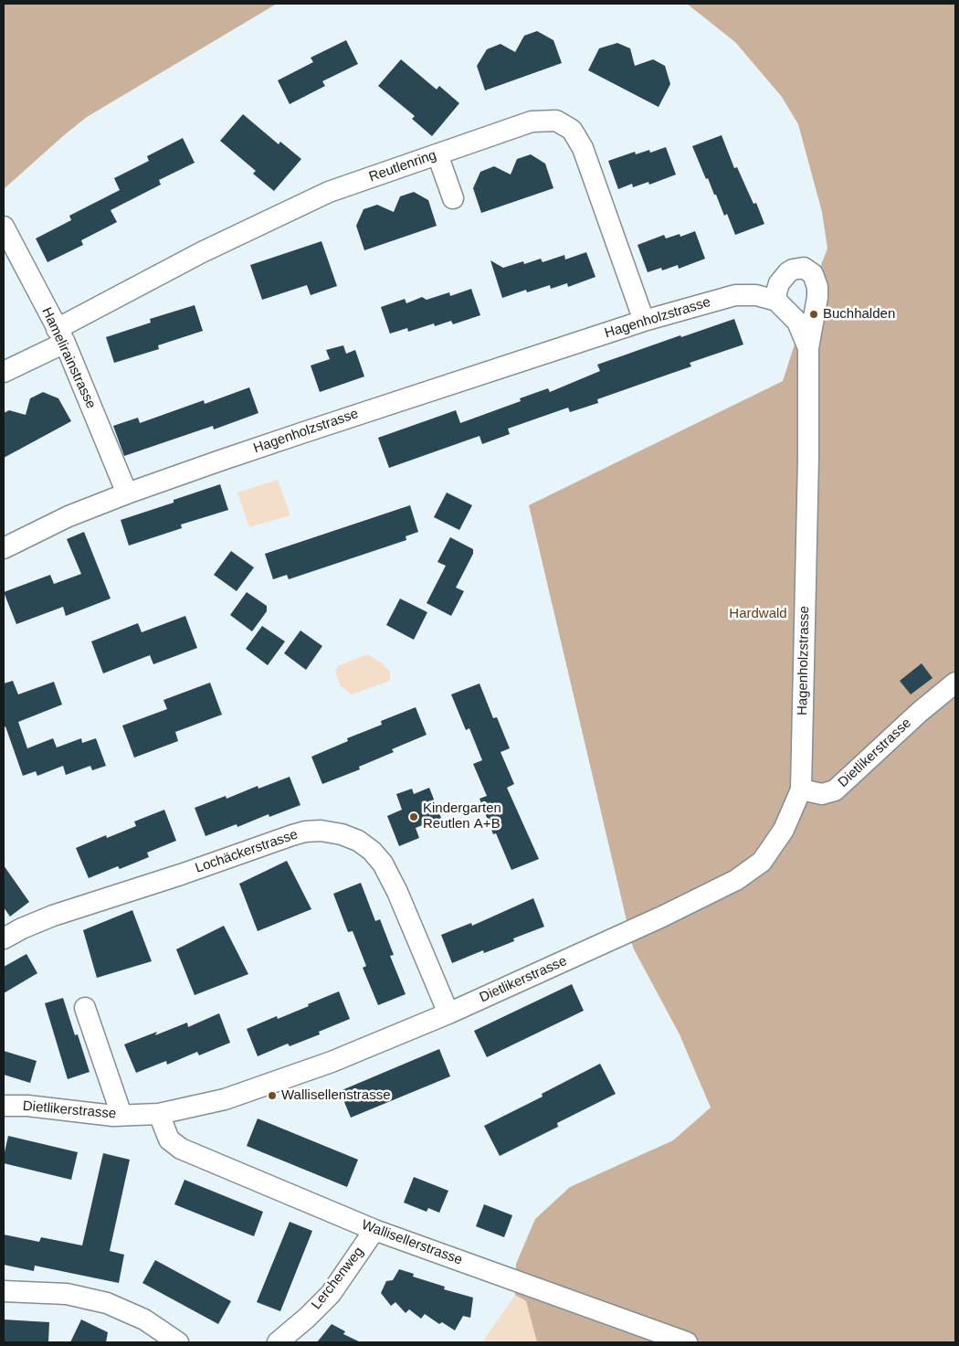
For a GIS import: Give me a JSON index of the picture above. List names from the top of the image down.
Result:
{
  "streets": {
    "street": [
      "Reutlenring",
      "Hagenholzstrasse",
      "Hamelirainstrasse",
      "Dietlikerstrasse",
      "Lochäckerstrasse",
      "Wallisellerstrasse",
      "Lerchenweg"
    ]
  },
  "crossings": [
    ["Reutlenring", "Hagenholzstrasse"],
    ["Reutlenring", "Hamelirainstrasse"],
    ["Hagenholzstrasse", "Hamelirainstrasse"],
    ["Hagenholzstrasse", "Dietlikerstrasse"],
    ["Dietlikerstrasse", "Lochäckerstrasse"],
    ["Dietlikerstrasse", "Wallisellerstrasse"],
    ["Wallisellerstrasse", "Lerchenweg"]
  ],
  "parks": ["Hardwald"],
  "places": ["Buchhalden", "Kindergarten Reutlen A+B", "Wallisellenstrasse"]
}
